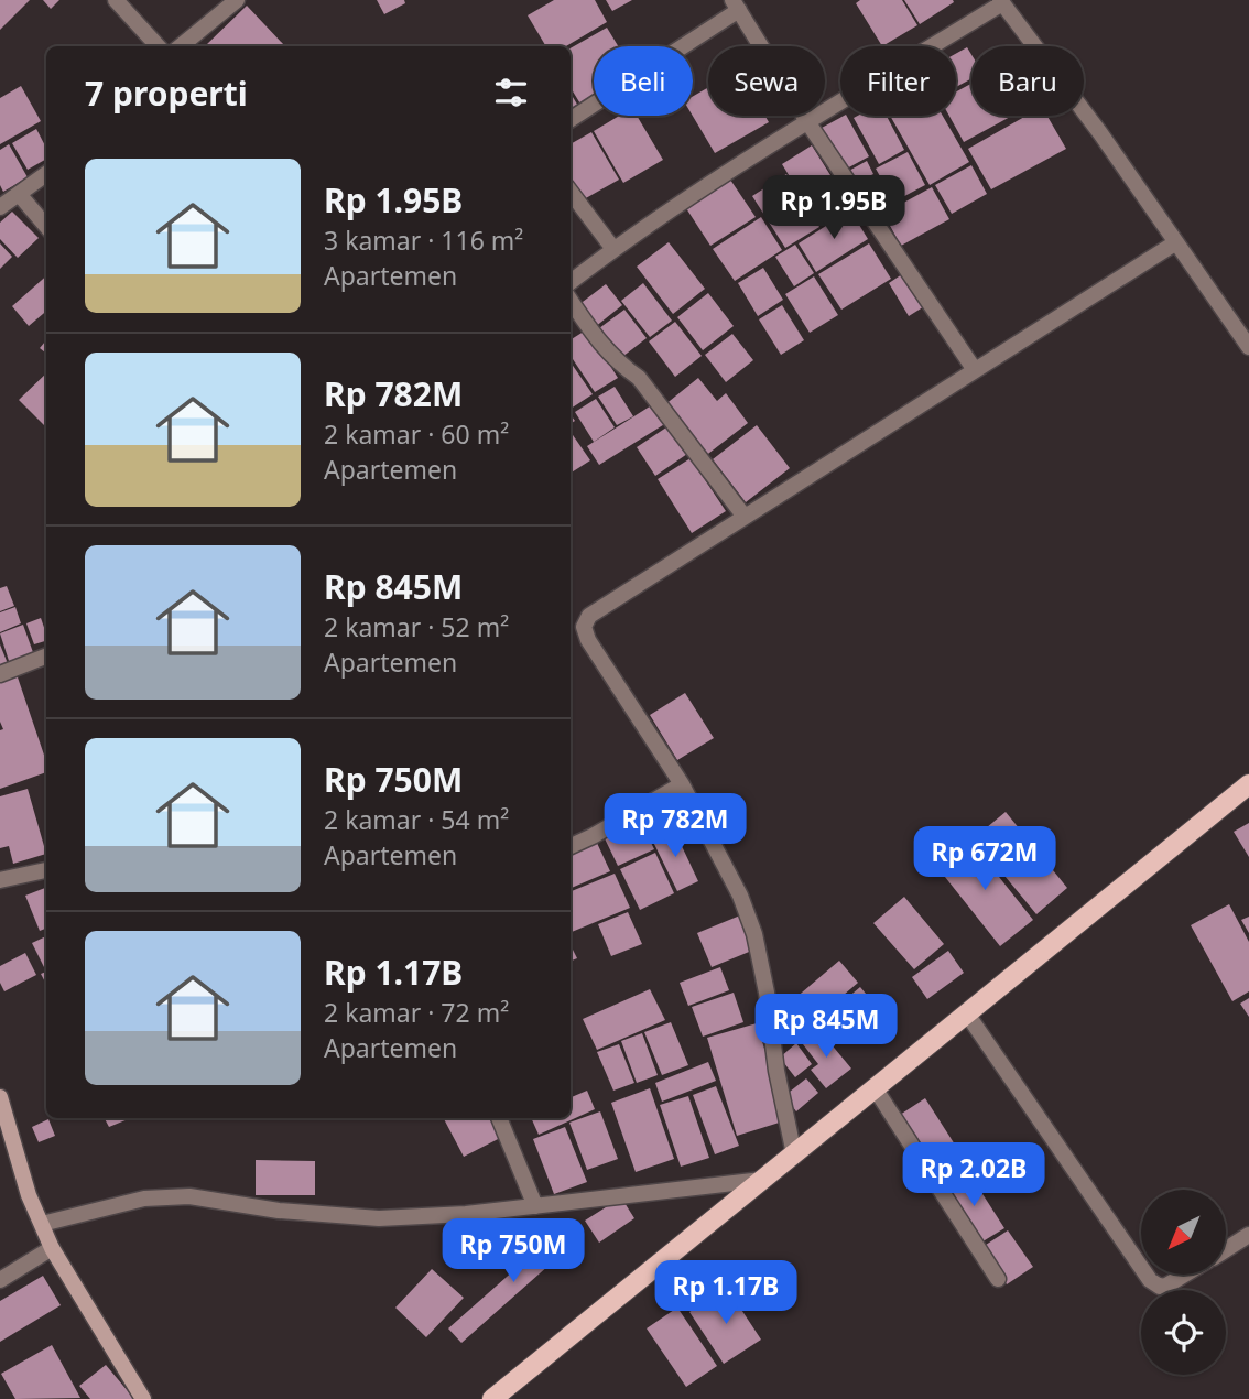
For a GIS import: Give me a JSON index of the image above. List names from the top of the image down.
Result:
{
  "north": "bottom left",
  "page": {
    "chip": [
      "Beli",
      "Sewa",
      "Filter",
      "Baru"
    ],
    "heading": "7 properti",
    "list": [
      {
        "name": "Rp 1.95B",
        "note": "3 kamar · 116 m² · Apartemen"
      },
      {
        "name": "Rp 782M",
        "note": "2 kamar · 60 m² · Apartemen"
      },
      {
        "name": "Rp 845M",
        "note": "2 kamar · 52 m² · Apartemen"
      },
      {
        "name": "Rp 750M",
        "note": "2 kamar · 54 m² · Apartemen"
      },
      {
        "name": "Rp 1.17B",
        "note": "2 kamar · 72 m² · Apartemen"
      }
    ],
    "price": [
      "Rp 1.95B",
      "Rp 782M",
      "Rp 672M",
      "Rp 845M",
      "Rp 2.02B",
      "Rp 750M",
      "Rp 1.17B"
    ]
  }
}
